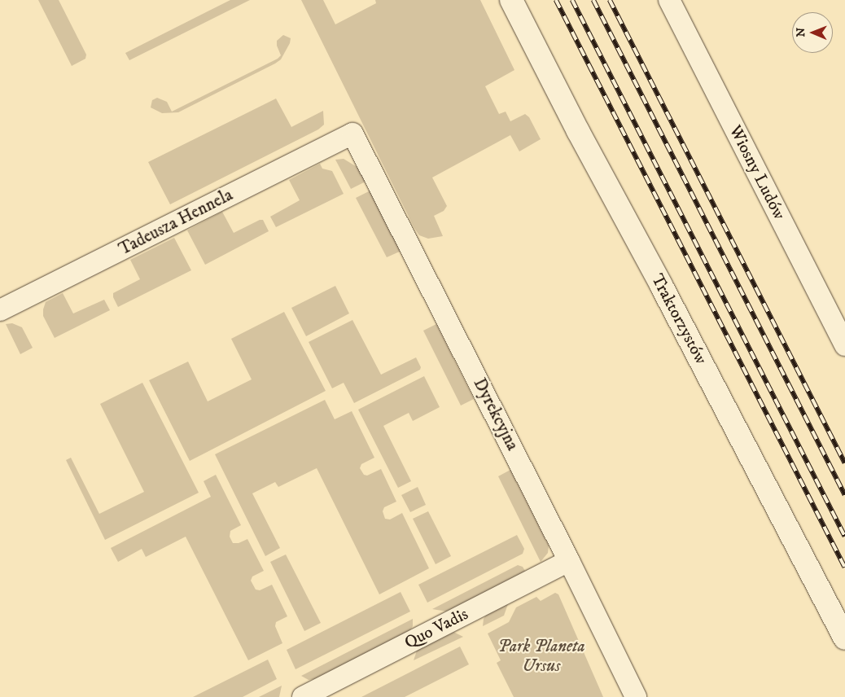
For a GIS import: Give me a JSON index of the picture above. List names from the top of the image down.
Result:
{
  "streets": {
    "street": [
      "Wiosny Ludów",
      "Tadeusza Hennela",
      "Traktorzystów",
      "Dyrekcyjna",
      "Quo Vadis"
    ]
  },
  "crossings": [
    ["Tadeusza Hennela", "Dyrekcyjna"],
    ["Dyrekcyjna", "Quo Vadis"]
  ],
  "parks": ["Park Planeta Ursus"],
  "north": "left"
}
